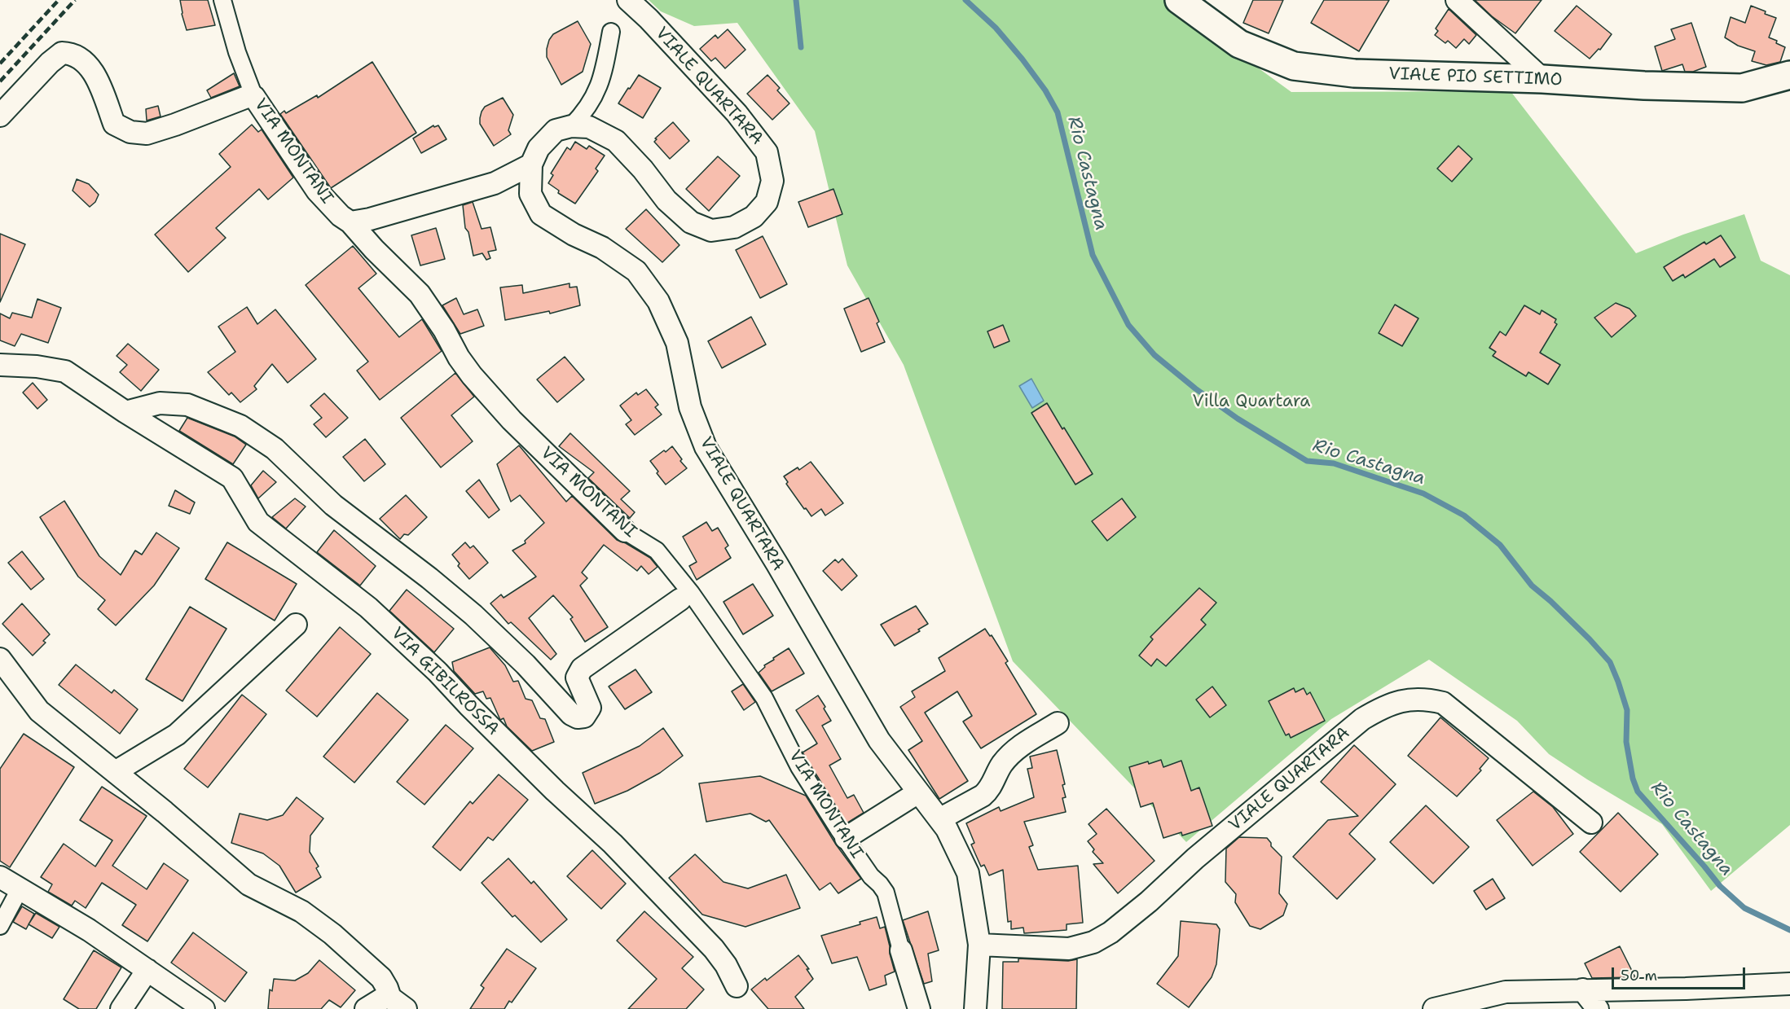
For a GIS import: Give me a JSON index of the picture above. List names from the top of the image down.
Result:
{
  "streets": {
    "street": [
      "VIALE PIO SETTIMO",
      "VIALE QUARTARA",
      "VIA MONTANI",
      "VIA GIBILROSSA"
    ]
  },
  "water": ["Rio Castagna"],
  "parks": ["Villa Quartara"],
  "scale_bar": "50 m"
}
